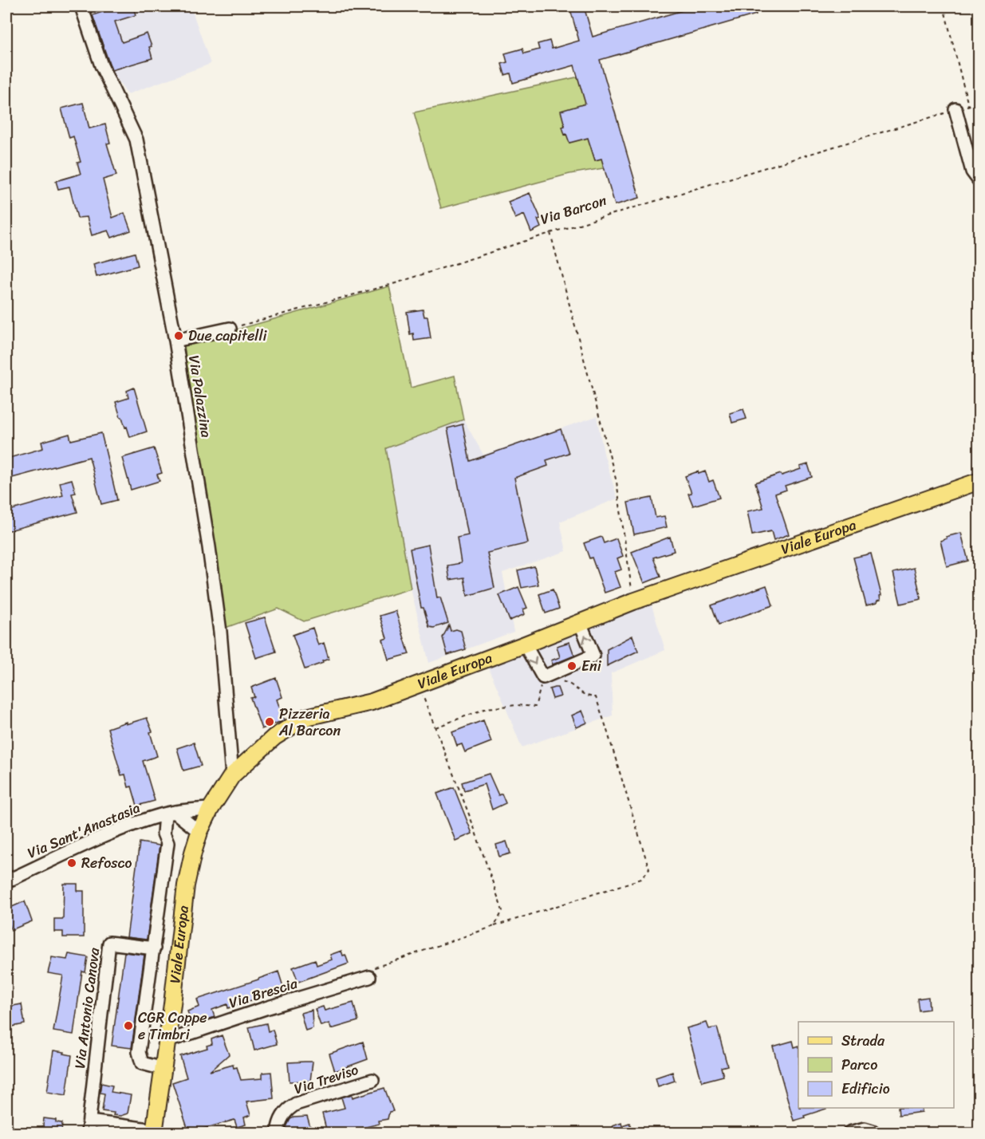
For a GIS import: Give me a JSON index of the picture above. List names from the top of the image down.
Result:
{
  "streets": {
    "main road": ["Viale Europa"],
    "street": [
      "Via Palazzina",
      "Via Sant'Anastasia",
      "Via Brescia",
      "Via Antonio Canova",
      "Via Treviso"
    ],
    "path": ["Via Barcon"]
  },
  "crossings": [
    ["Via Palazzina", "Viale Europa"],
    ["Viale Europa", "Via Sant'Anastasia"],
    ["Viale Europa", "Via Brescia"],
    ["Viale Europa", "Via Antonio Canova"]
  ],
  "places": [
    "Due capitelli",
    "Eni",
    "Pizzeria Al Barcon",
    "Refosco",
    "CGR Coppe e Timbri"
  ],
  "legend": ["Strada", "Parco", "Edificio"]
}
